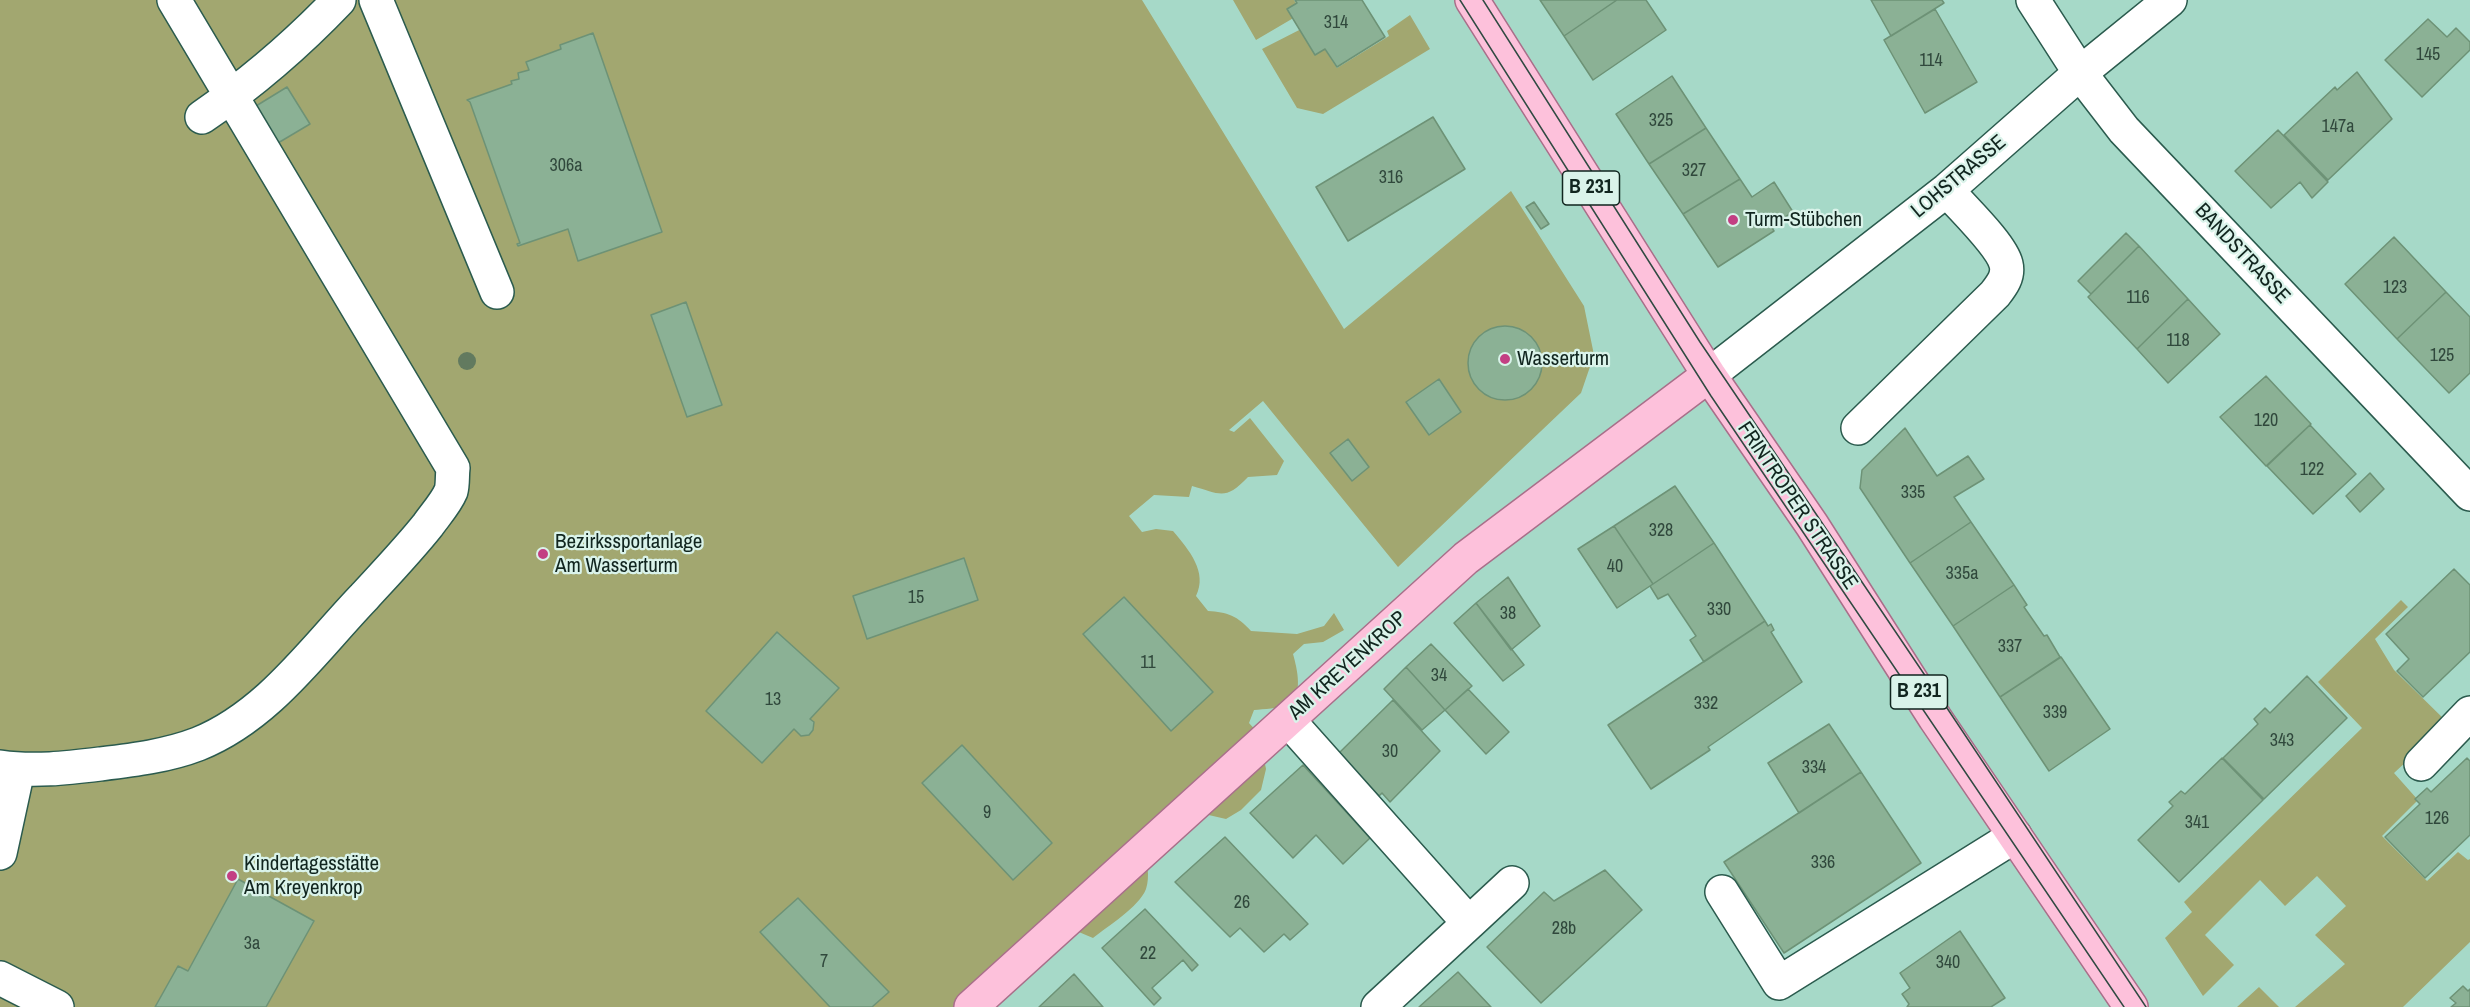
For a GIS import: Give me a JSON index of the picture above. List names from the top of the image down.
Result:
{
  "streets": {
    "main road": ["B 231", "FRINTROPER STRASSE", "AM KREYENKROP"],
    "street": ["LOHSTRASSE", "BANDSTRASSE"]
  },
  "crossings": [
    ["LOHSTRASSE", "BANDSTRASSE"],
    ["LOHSTRASSE", "AM KREYENKROP"],
    ["FRINTROPER STRASSE", "AM KREYENKROP"]
  ],
  "places": [
    "Turm-Stübchen",
    "Wasserturm",
    "Bezirkssportanlage Am Wasserturm",
    "Kindertagesstätte Am Kreyenkrop"
  ],
  "house_numbers": [
    "314",
    "145",
    "114",
    "325",
    "147a",
    "306a",
    "327",
    "316",
    "123",
    "116",
    "118",
    "125",
    "120",
    "122",
    "335",
    "328",
    "40",
    "335a",
    "15",
    "330",
    "38",
    "337",
    "11",
    "34",
    "13",
    "332",
    "339",
    "343",
    "30",
    "334",
    "9",
    "126",
    "341",
    "336",
    "26",
    "28b",
    "3a",
    "22",
    "7",
    "340"
  ]
}
